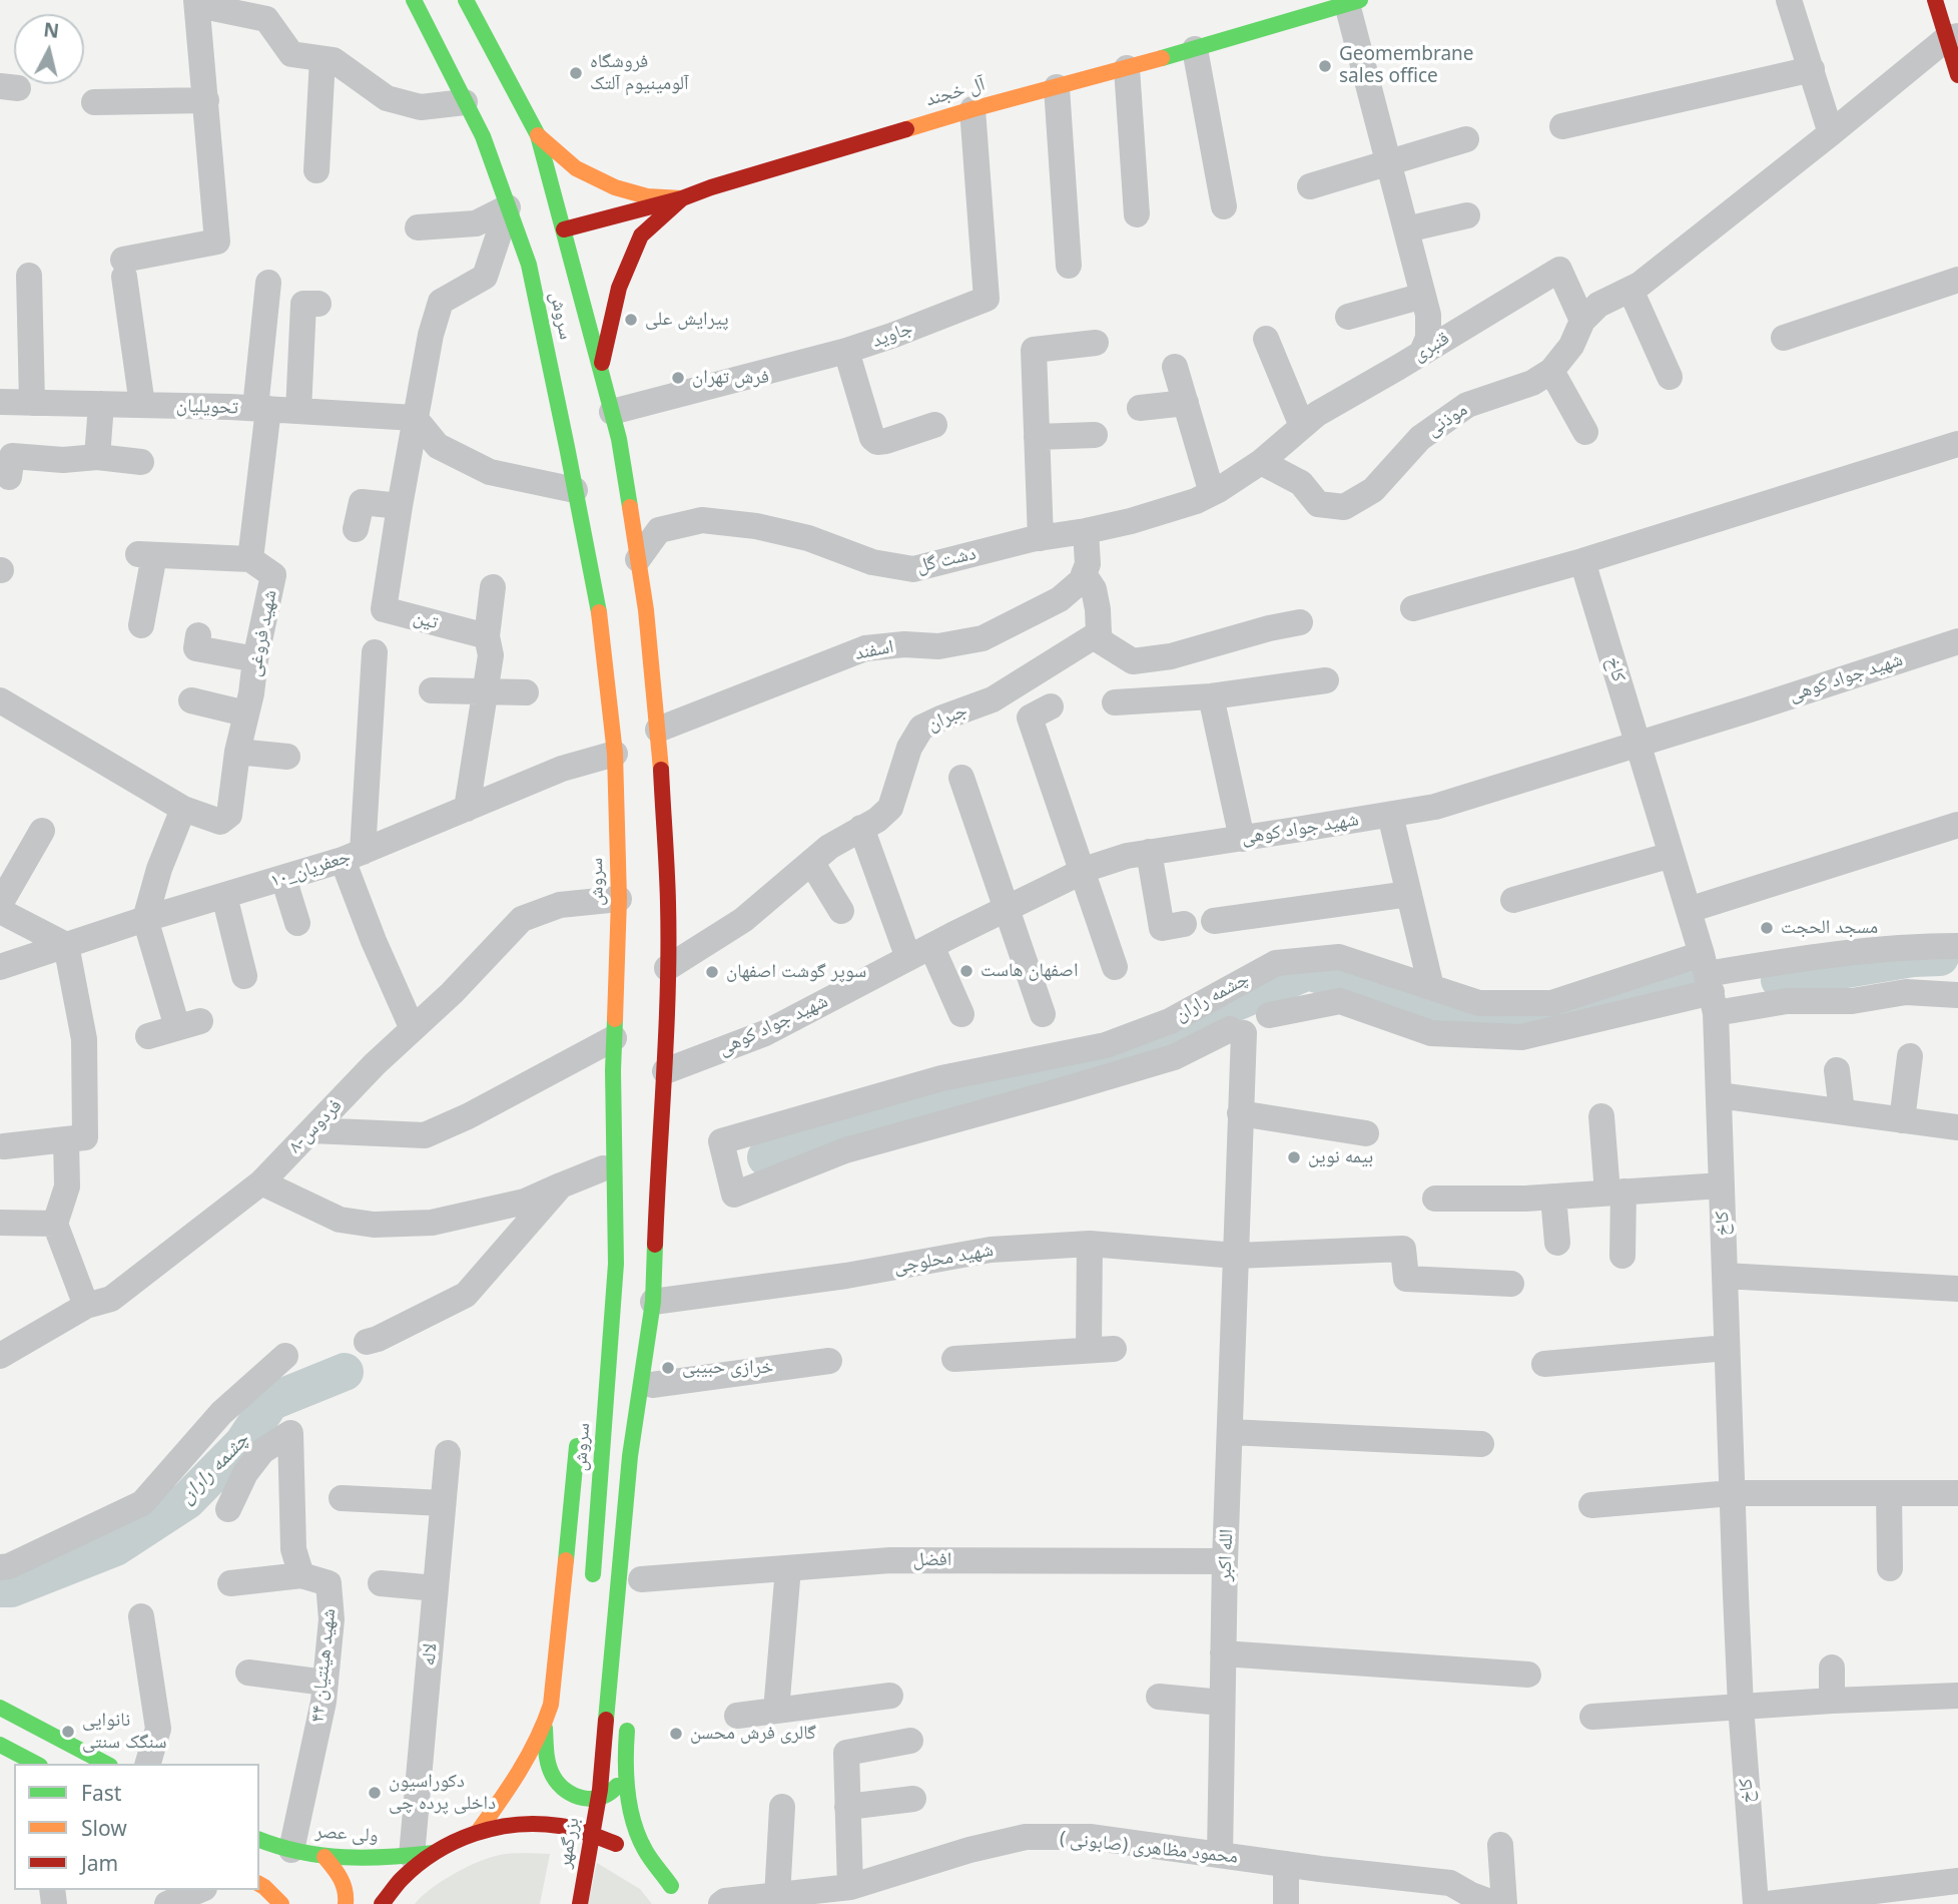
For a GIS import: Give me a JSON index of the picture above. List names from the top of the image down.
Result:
{
  "streets": {
    "main road": [
      "آل خجند",
      "سروش",
      "ولی عصر",
      "بزرگمهر"
    ],
    "street": [
      "جاوید",
      "قنبری",
      "تحویلیان",
      "موذنی",
      "دشت گل",
      "تین",
      "شهید فروغی",
      "اسفند",
      "کاخ",
      "شهید جواد کوهی",
      "جبران",
      "۱۰_جعفریان",
      "چشمه راران",
      "۸-فردوس",
      "شهید محلوجی",
      "الله اکبر",
      "افضل",
      "لاله",
      "شهید هیئتیان ۴۴",
      "محمود مظاهری (صابونی )"
    ]
  },
  "crossings": [
    ["آل خجند", "سروش"],
    ["آل خجند", "جاوید"],
    ["سروش", "جاوید"],
    ["سروش", "دشت گل"],
    ["سروش", "تین"],
    ["سروش", "اسفند"],
    ["سروش", "شهید جواد کوهی"],
    ["سروش", "جبران"],
    ["سروش", "۱۰_جعفریان"],
    ["سروش", "۸-فردوس"],
    ["سروش", "شهید محلوجی"],
    ["سروش", "بزرگمهر"],
    ["قنبری", "موذنی"],
    ["قنبری", "دشت گل"],
    ["تحویلیان", "تین"],
    ["موذنی", "دشت گل"],
    ["کاخ", "شهید جواد کوهی"],
    ["کاخ", "چشمه راران"],
    ["چشمه راران", "الله اکبر"],
    ["شهید محلوجی", "الله اکبر"],
    ["الله اکبر", "افضل"],
    ["الله اکبر", "محمود مظاهری (صابونی )"],
    ["لاله", "ولی عصر"],
    ["شهید هیئتیان ۴۴", "ولی عصر"]
  ],
  "water": ["چشمه راران"],
  "places": [
    "Geomembrane sales office",
    "فروشگاه آلومینیوم آلتک",
    "پیرایش علی",
    "فرش تهران",
    "مسجد الحجت",
    "اصفهان هاست",
    "سوپر گوشت اصفهان",
    "بیمه نوین",
    "خرازی حبیبی",
    "نانوایی سنگک سنتی",
    "گالری فرش محسن",
    "دکوراسیون داخلی پرده چی"
  ],
  "legend": ["Fast", "Slow", "Jam"],
  "north": "top"
}
